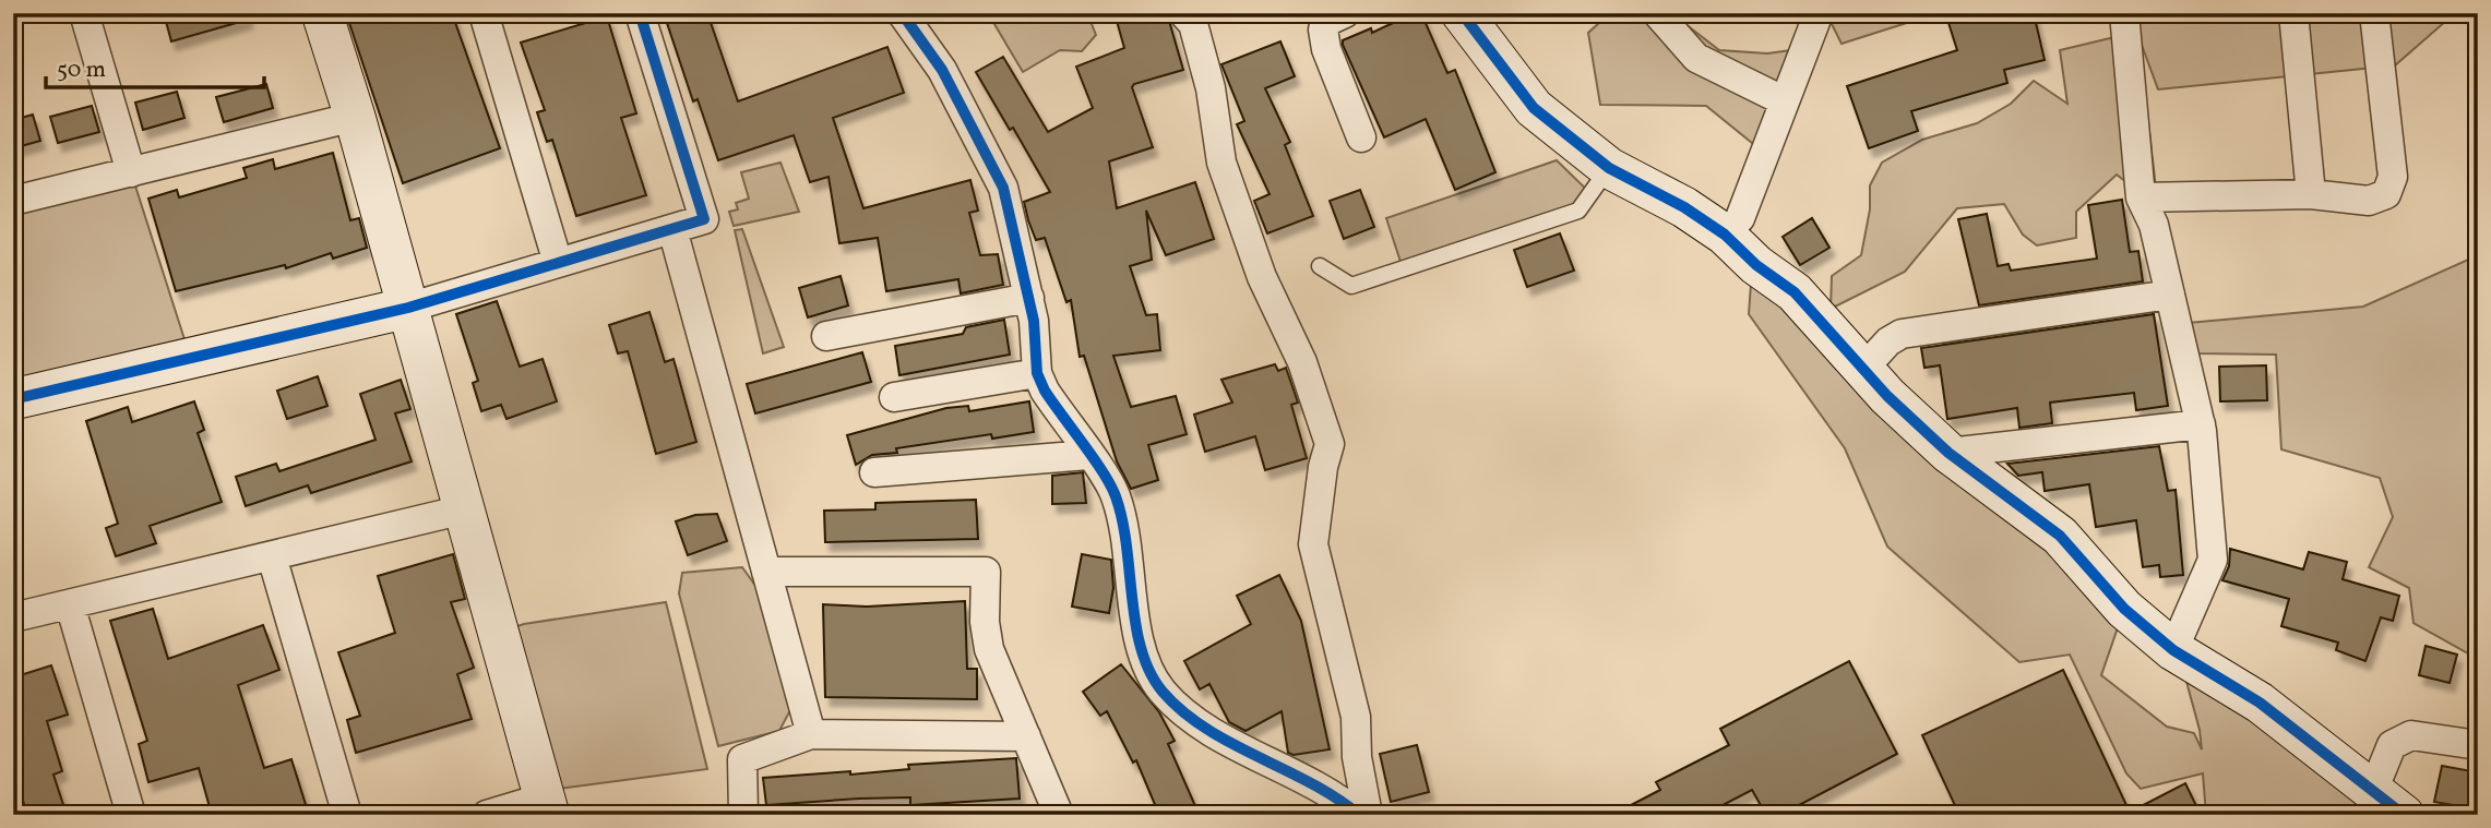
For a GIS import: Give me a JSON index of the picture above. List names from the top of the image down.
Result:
{
  "scale_bar": "50 m"
}
